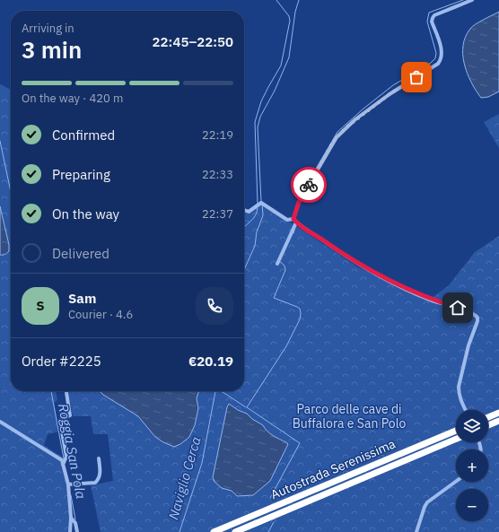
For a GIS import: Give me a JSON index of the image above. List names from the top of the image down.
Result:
{
  "streets": {
    "highway": ["Autostrada Serenissima"]
  },
  "water": ["Roggia San Pola", "Naviglio Cerca"],
  "parks": ["Parco delle cave di Buffalora e San Polo"],
  "page": {
    "heading": ["3 min", "Arriving in", "22:45–22:50"],
    "panel": [
      "Sam",
      "Courier · 4.6",
      "Order #2225",
      "€20.19"
    ],
    "bar": "On the way · 420 m",
    "list": [
      ["Confirmed", "22:19"],
      ["Preparing", "22:33"],
      ["On the way", "22:37"],
      "Delivered"
    ],
    "round": "S",
    "map_buttons": ["+", "−"]
  }
}
